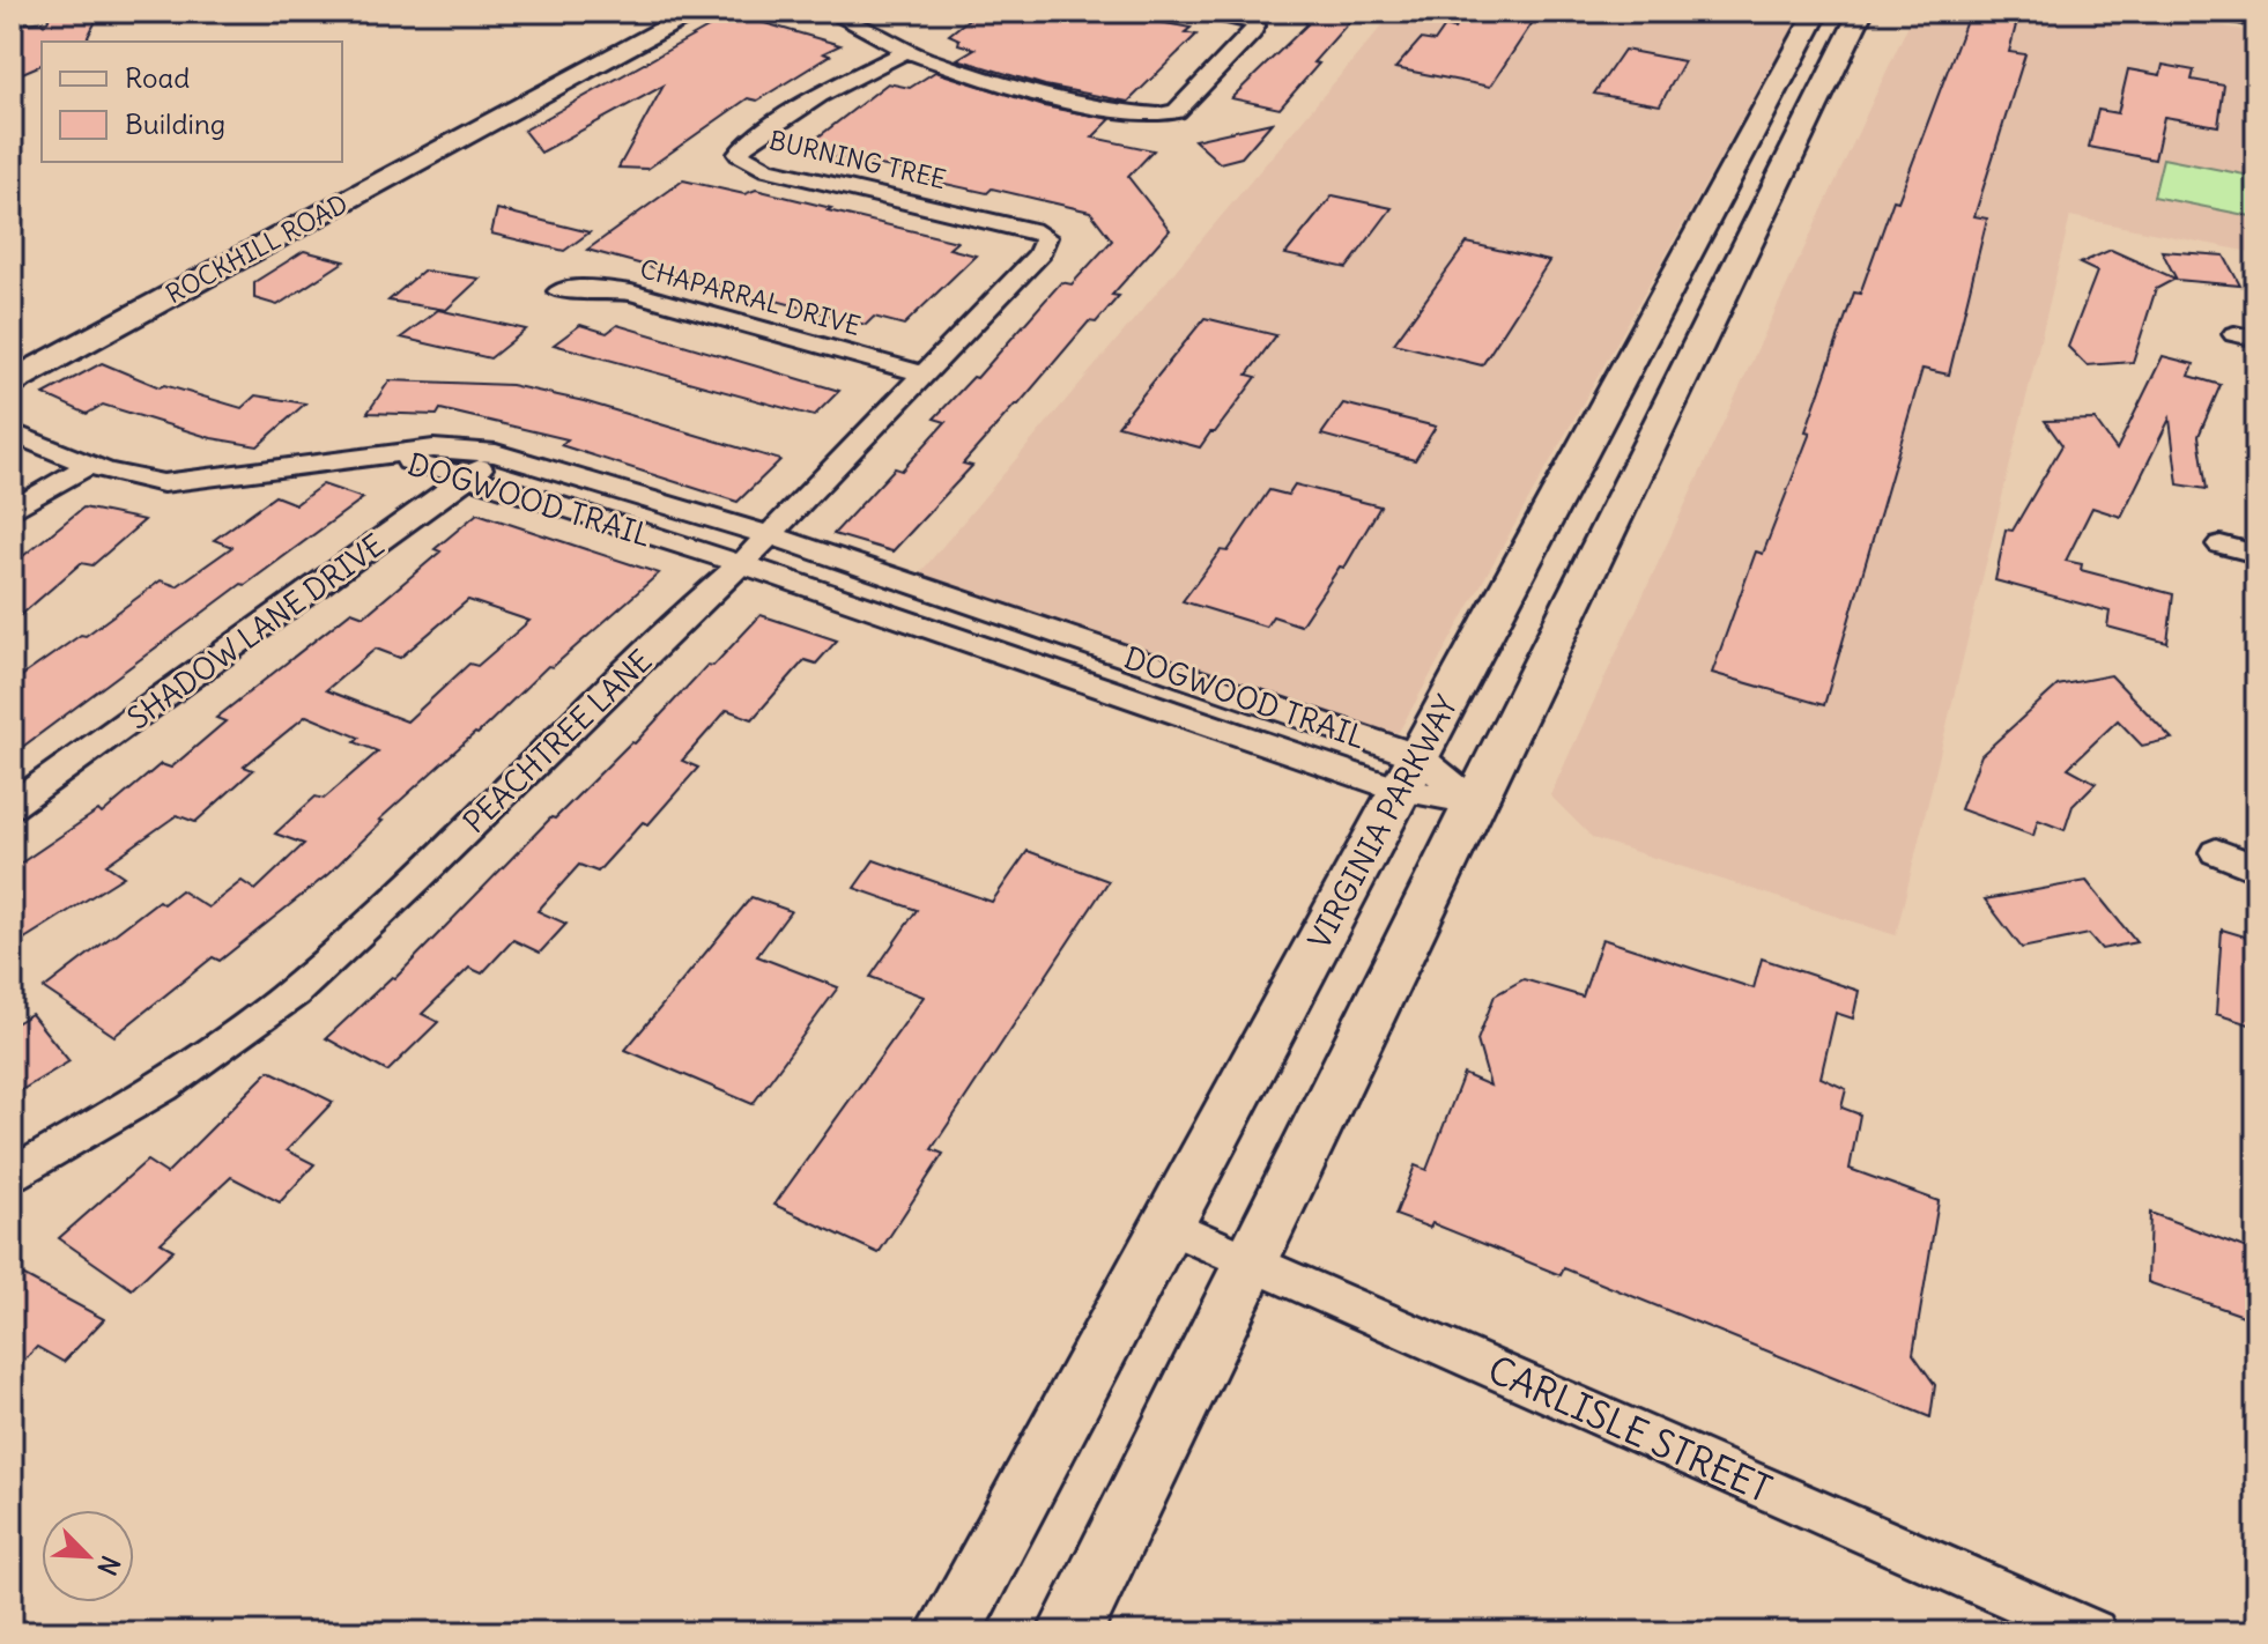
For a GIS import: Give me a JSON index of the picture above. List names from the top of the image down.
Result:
{
  "streets": {
    "main road": ["ROCKHILL ROAD", "VIRGINIA PARKWAY"],
    "street": [
      "BURNING TREE",
      "CHAPARRAL DRIVE",
      "DOGWOOD TRAIL",
      "SHADOW LANE DRIVE",
      "PEACHTREE LANE",
      "CARLISLE STREET"
    ]
  },
  "crossings": [
    ["BURNING TREE", "PEACHTREE LANE"],
    ["CHAPARRAL DRIVE", "PEACHTREE LANE"],
    ["DOGWOOD TRAIL", "SHADOW LANE DRIVE"],
    ["DOGWOOD TRAIL", "PEACHTREE LANE"],
    ["DOGWOOD TRAIL", "VIRGINIA PARKWAY"],
    ["VIRGINIA PARKWAY", "CARLISLE STREET"]
  ],
  "legend": ["Road", "Building"],
  "north": "bottom right"
}
